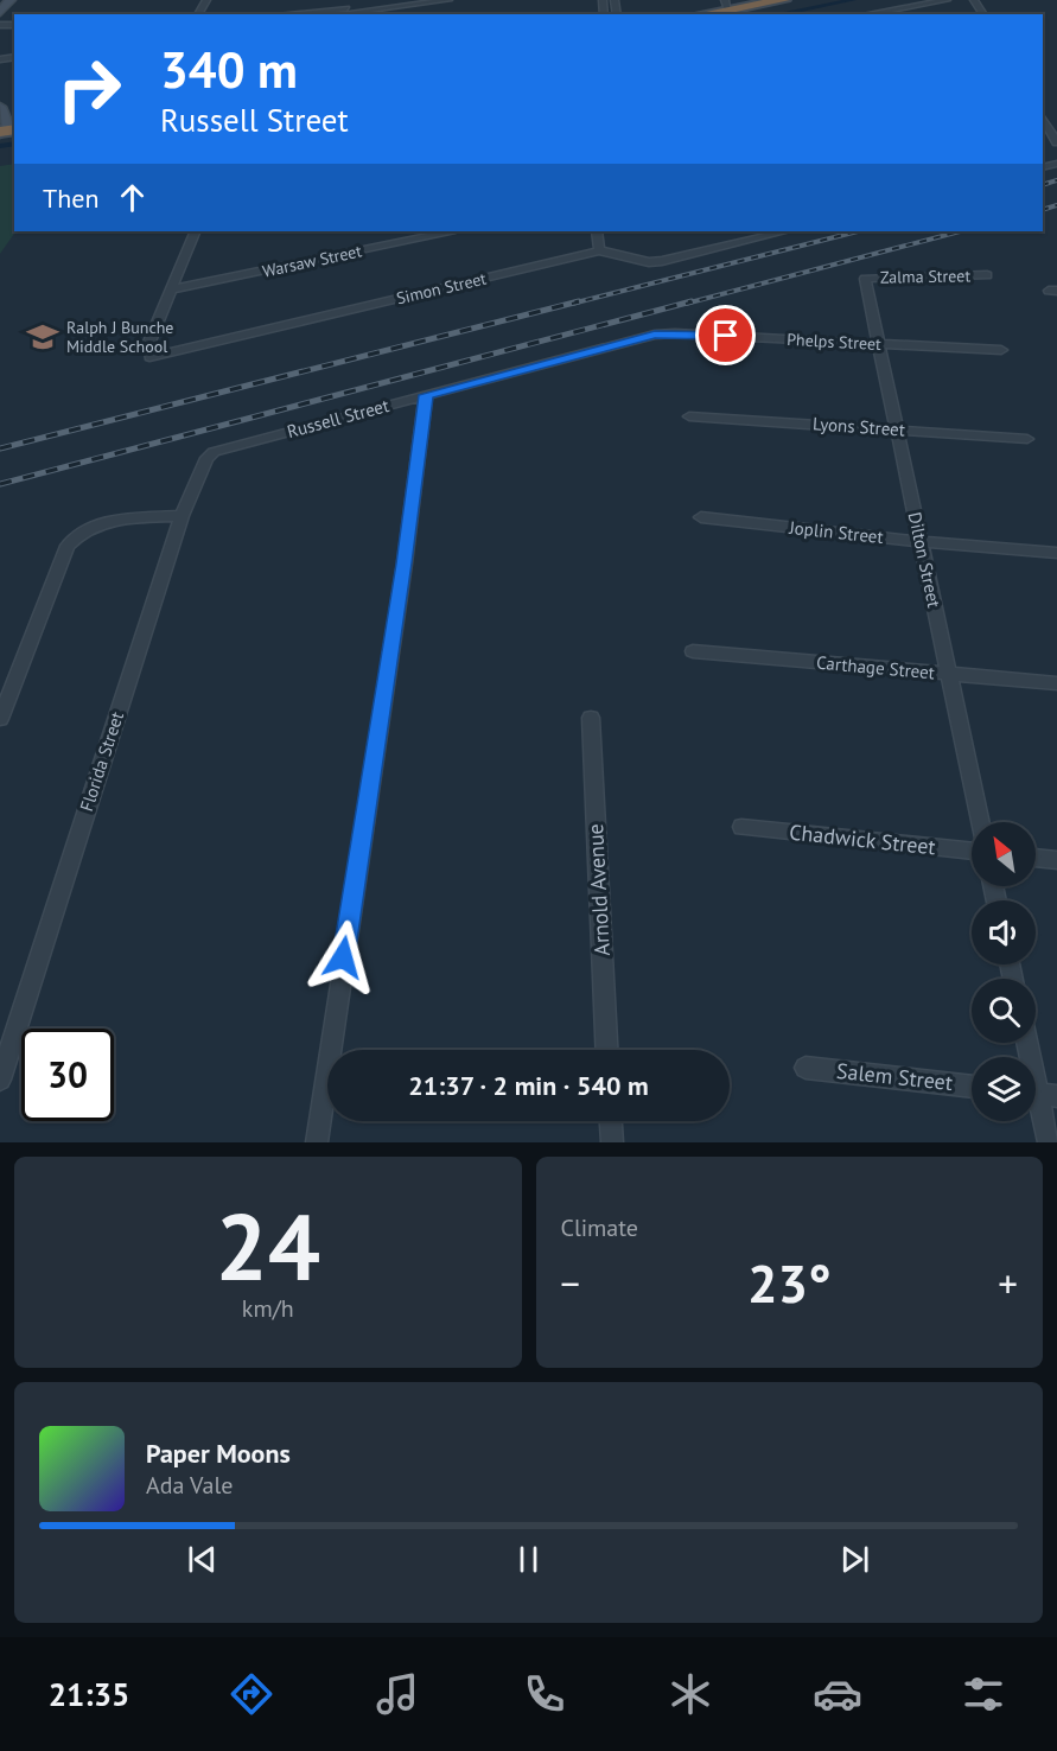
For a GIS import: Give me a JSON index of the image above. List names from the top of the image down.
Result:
{
  "streets": {
    "street": [
      "Warsaw Street",
      "Zalma Street",
      "Simon Street",
      "Phelps Street",
      "Russell Street",
      "Lyons Street",
      "Joplin Street",
      "Dilton Street",
      "Carthage Street",
      "Florida Street",
      "Chadwick Street",
      "Arnold Avenue",
      "Salem Street"
    ]
  },
  "crossings": [
    ["Warsaw Street", "Simon Street"],
    ["Zalma Street", "Dilton Street"],
    ["Phelps Street", "Russell Street"],
    ["Phelps Street", "Dilton Street"],
    ["Russell Street", "Florida Street"],
    ["Lyons Street", "Dilton Street"],
    ["Joplin Street", "Dilton Street"],
    ["Dilton Street", "Carthage Street"]
  ],
  "places": {
    "school or university": ["Ralph J Bunche Middle School"]
  },
  "north": "top left",
  "page": {
    "turn": ["340 m", "Russell Street"],
    "then": "Then",
    "limit": "30",
    "trip": "21:37 · 2 min · 540 m",
    "tile": [
      ["24", "km/h"],
      "Climate"
    ],
    "heat": ["−", "23°", "+"],
    "song": ["Paper Moons", "Ada Vale"],
    "tabs": "21:35"
  }
}
